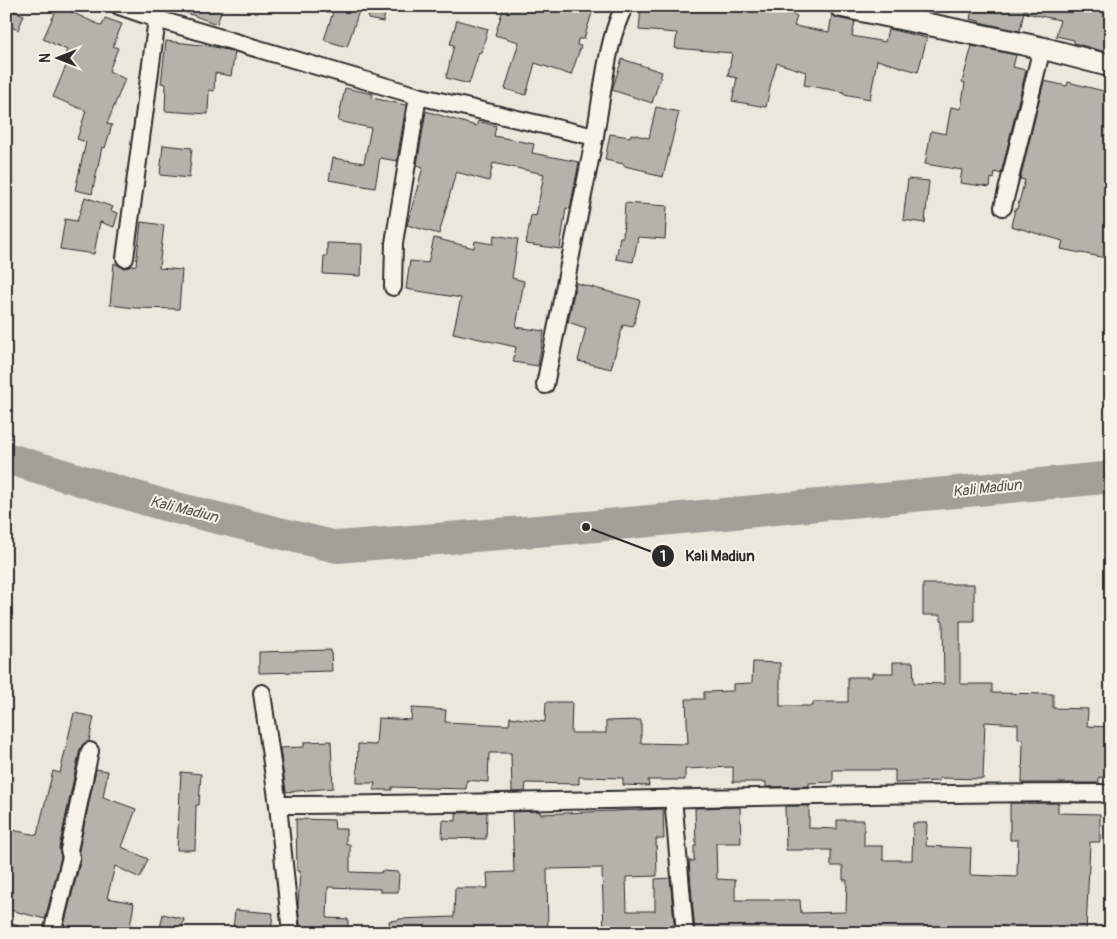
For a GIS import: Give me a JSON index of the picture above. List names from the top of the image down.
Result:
{
  "water": ["Kali Madiun"],
  "places": ["Kali Madiun"],
  "north": "left"
}
